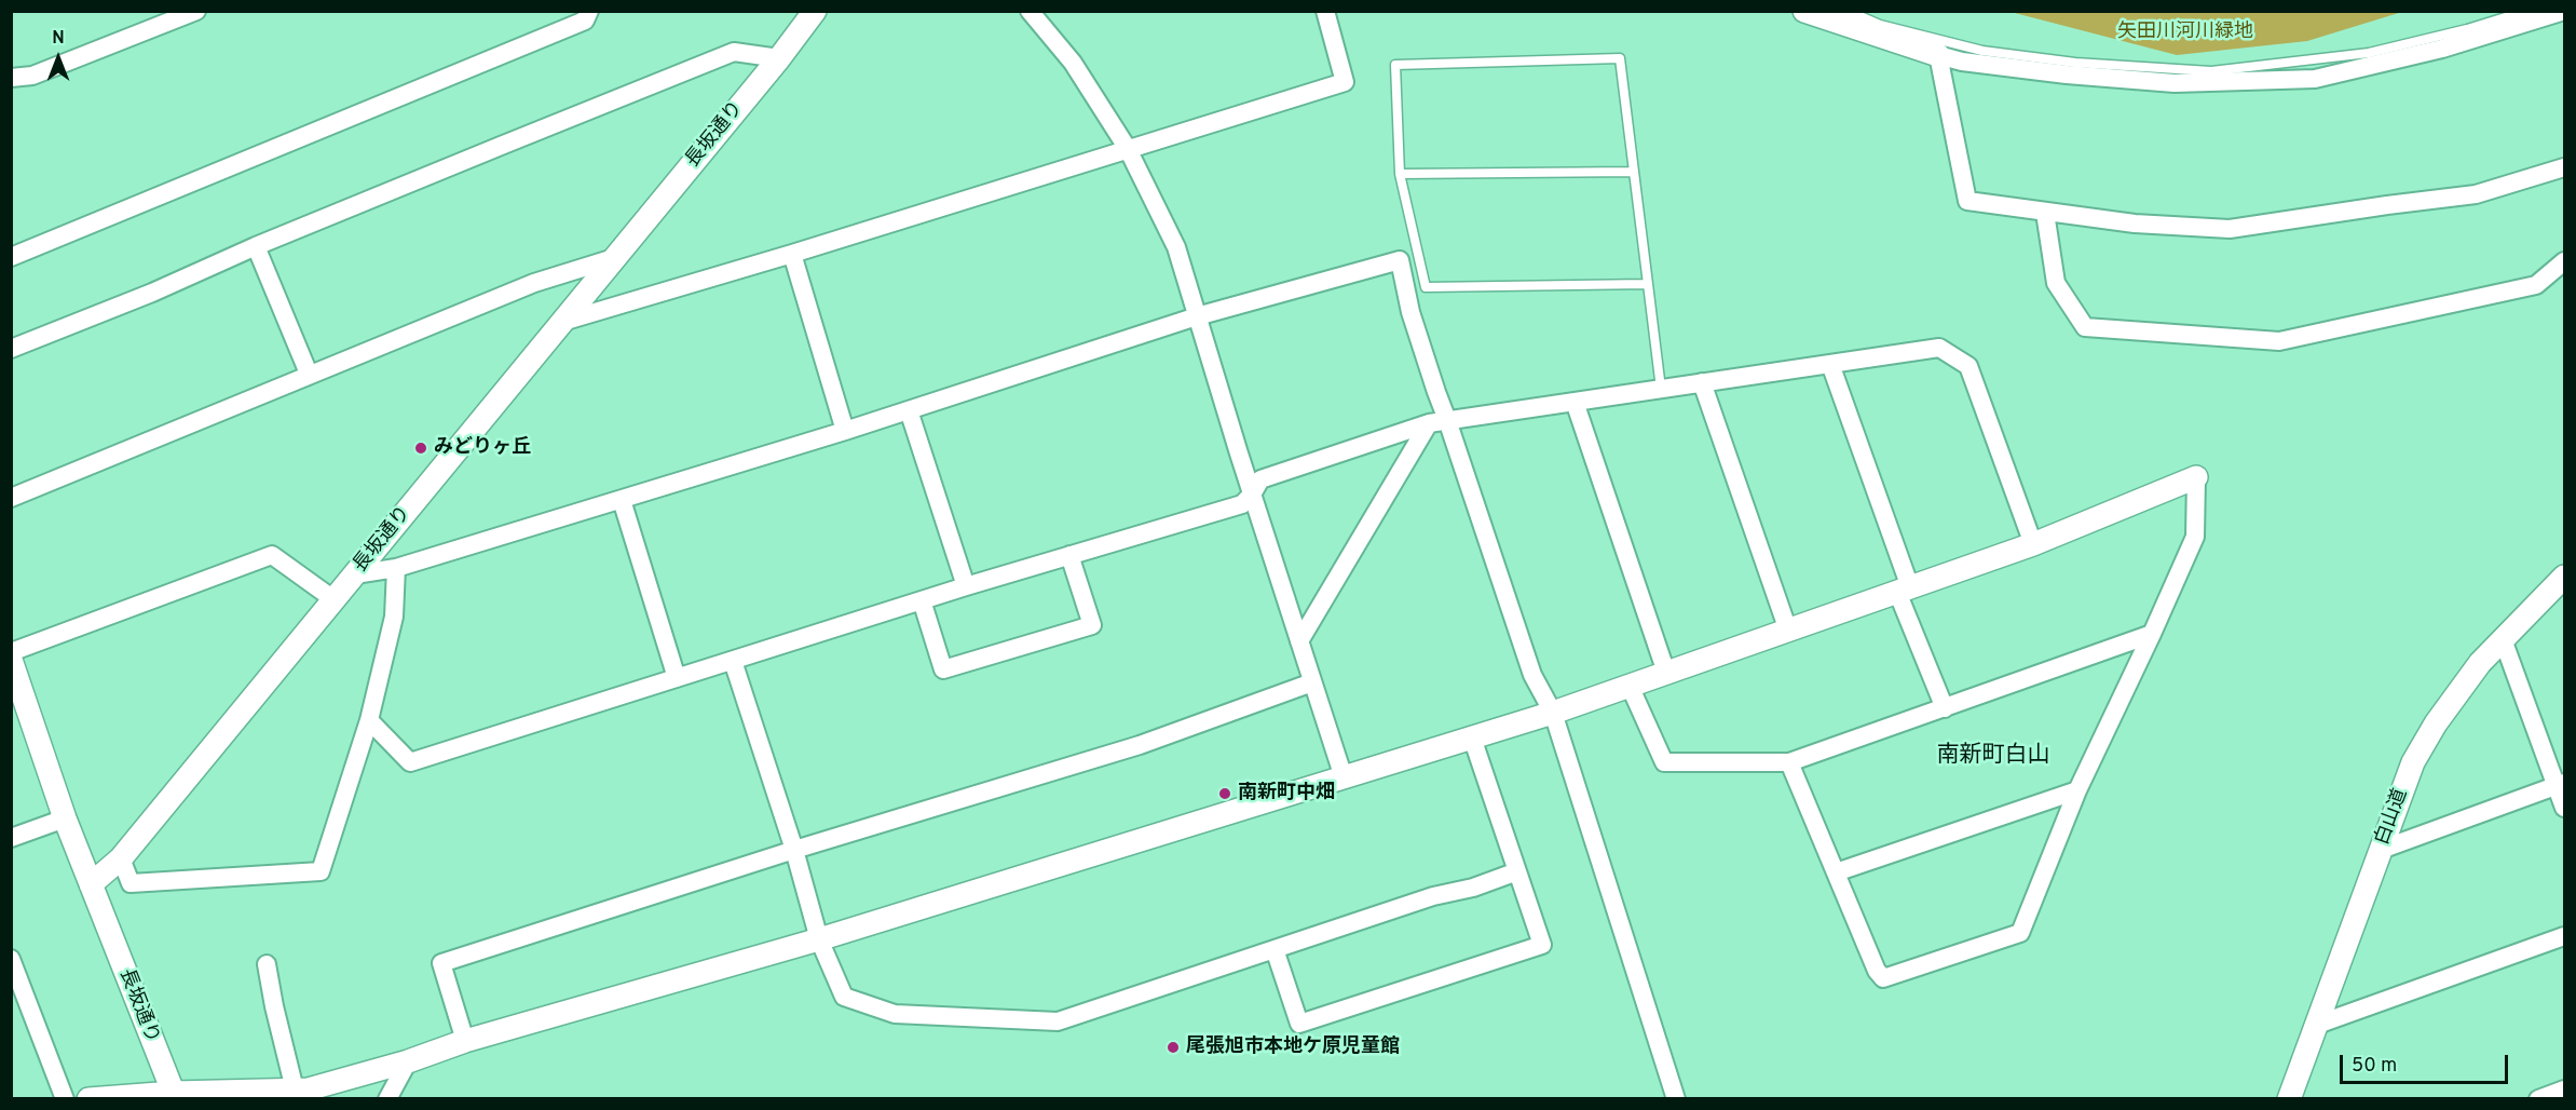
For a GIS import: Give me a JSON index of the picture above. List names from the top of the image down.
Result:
{
  "streets": {
    "street": ["長坂通り", "白山道"]
  },
  "districts": ["南新町白山"],
  "parks": ["矢田川河川緑地"],
  "places": ["みどりヶ丘", "南新町中畑", "尾張旭市本地ケ原児童館"],
  "scale_bar": "50 m",
  "north": "top"
}
